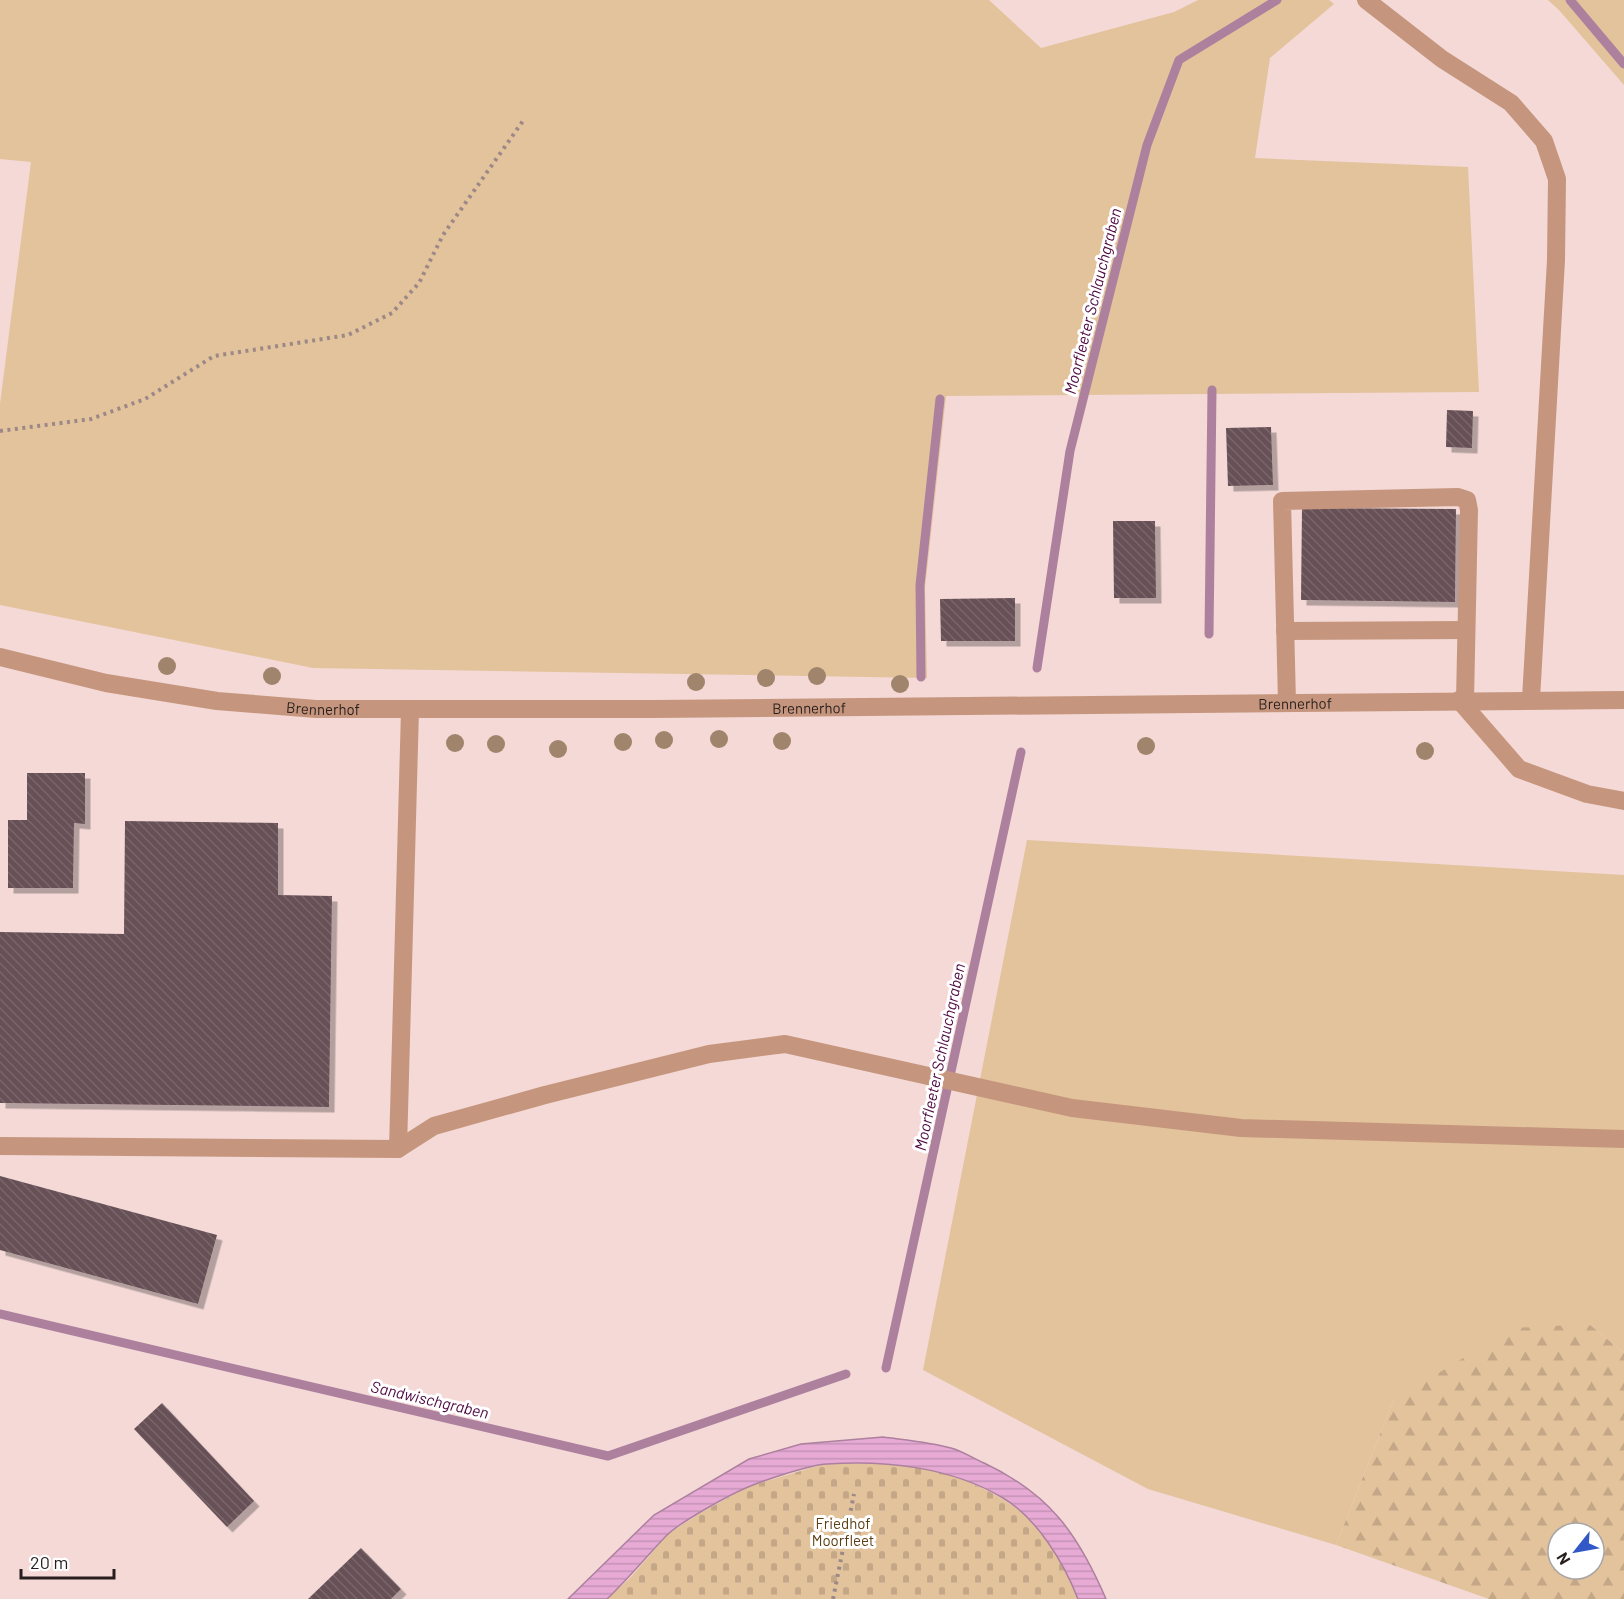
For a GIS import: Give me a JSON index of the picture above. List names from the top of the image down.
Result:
{
  "streets": {
    "street": ["Brennerhof"]
  },
  "water": ["Moorfleeter Schlauchgraben", "Sandwischgraben"],
  "parks": ["Friedhof Moorfleet"],
  "scale_bar": "20 m",
  "north": "bottom left"
}
